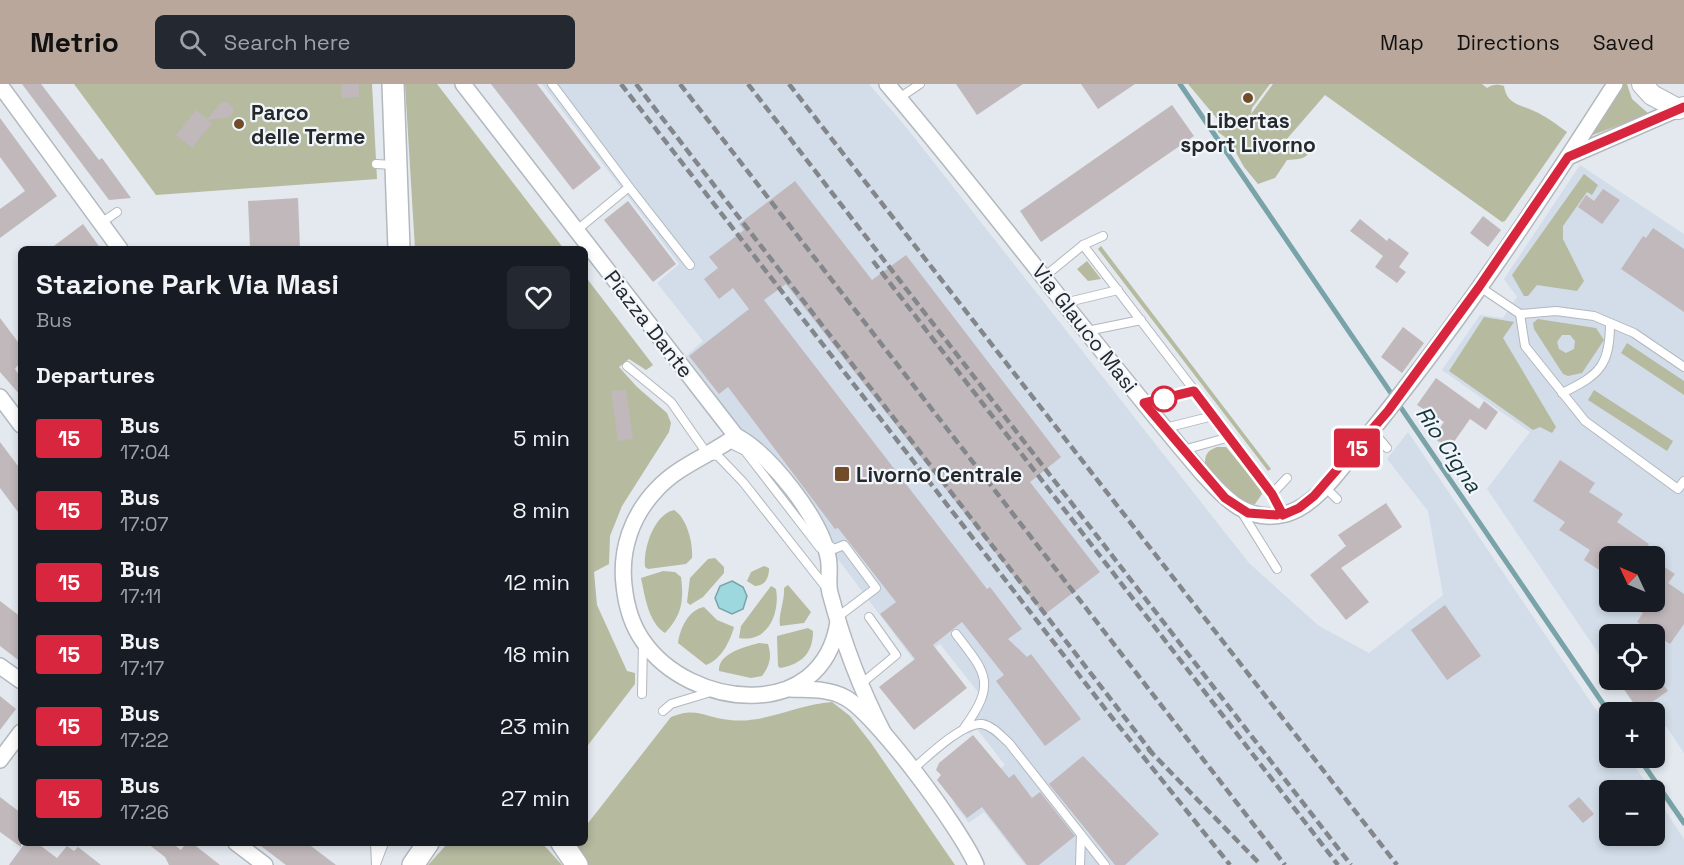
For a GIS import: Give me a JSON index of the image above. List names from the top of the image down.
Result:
{
  "streets": {
    "street": ["Piazza Dante", "Via Glauco Masi"]
  },
  "water": ["Rio Cigna"],
  "places": {
    "other": ["Libertas sport Livorno", "Parco delle Terme"],
    "transit": ["Livorno Centrale"]
  },
  "lines": ["bus line 15"],
  "north": "top left",
  "page": {
    "header": "Metrio",
    "search": "Search here",
    "nav": ["Map", "Directions", "Saved"],
    "on_map": "15",
    "heading": [
      ["Stazione Park Via Masi", "Bus"],
      "Departures"
    ],
    "list": [
      {
        "mark": "15",
        "name": "Bus",
        "note": "17:04",
        "value": "5 min"
      },
      {
        "mark": "15",
        "name": "Bus",
        "note": "17:07",
        "value": "8 min"
      },
      {
        "mark": "15",
        "name": "Bus",
        "note": "17:11",
        "value": "12 min"
      },
      {
        "mark": "15",
        "name": "Bus",
        "note": "17:17",
        "value": "18 min"
      },
      {
        "mark": "15",
        "name": "Bus",
        "note": "17:22",
        "value": "23 min"
      },
      {
        "mark": "15",
        "name": "Bus",
        "note": "17:26",
        "value": "27 min"
      }
    ],
    "map_buttons": ["+", "−"]
  }
}
